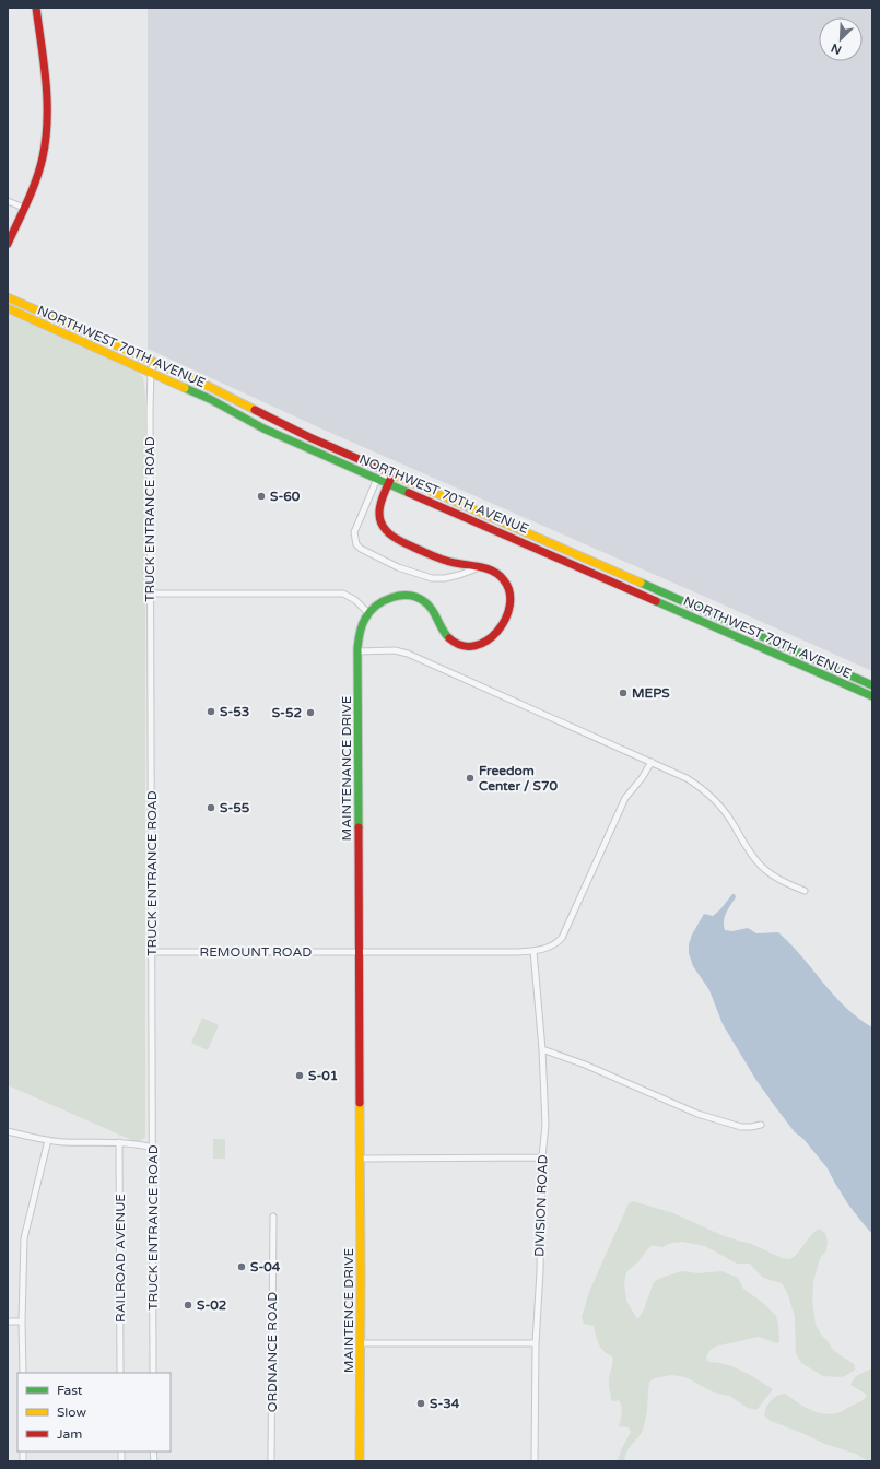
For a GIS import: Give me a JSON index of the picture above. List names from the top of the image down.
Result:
{
  "streets": {
    "main road": ["NORTHWEST 70TH AVENUE", "MAINTENANCE DRIVE", "MAINTENCE DRIVE"],
    "street": [
      "TRUCK ENTRANCE ROAD",
      "REMOUNT ROAD",
      "DIVISION ROAD",
      "RAILROAD AVENUE",
      "ORDNANCE ROAD"
    ]
  },
  "crossings": [
    ["NORTHWEST 70TH AVENUE", "TRUCK ENTRANCE ROAD"],
    ["TRUCK ENTRANCE ROAD", "REMOUNT ROAD"],
    ["MAINTENANCE DRIVE", "REMOUNT ROAD"],
    ["MAINTENANCE DRIVE", "MAINTENCE DRIVE"],
    ["REMOUNT ROAD", "DIVISION ROAD"]
  ],
  "places": [
    "S-60",
    "MEPS",
    "S-53",
    "S-52",
    "Freedom Center / S70",
    "S-55",
    "S-01",
    "S-04",
    "S-02",
    "S-34"
  ],
  "legend": ["Fast", "Slow", "Jam"],
  "north": "bottom left"
}
